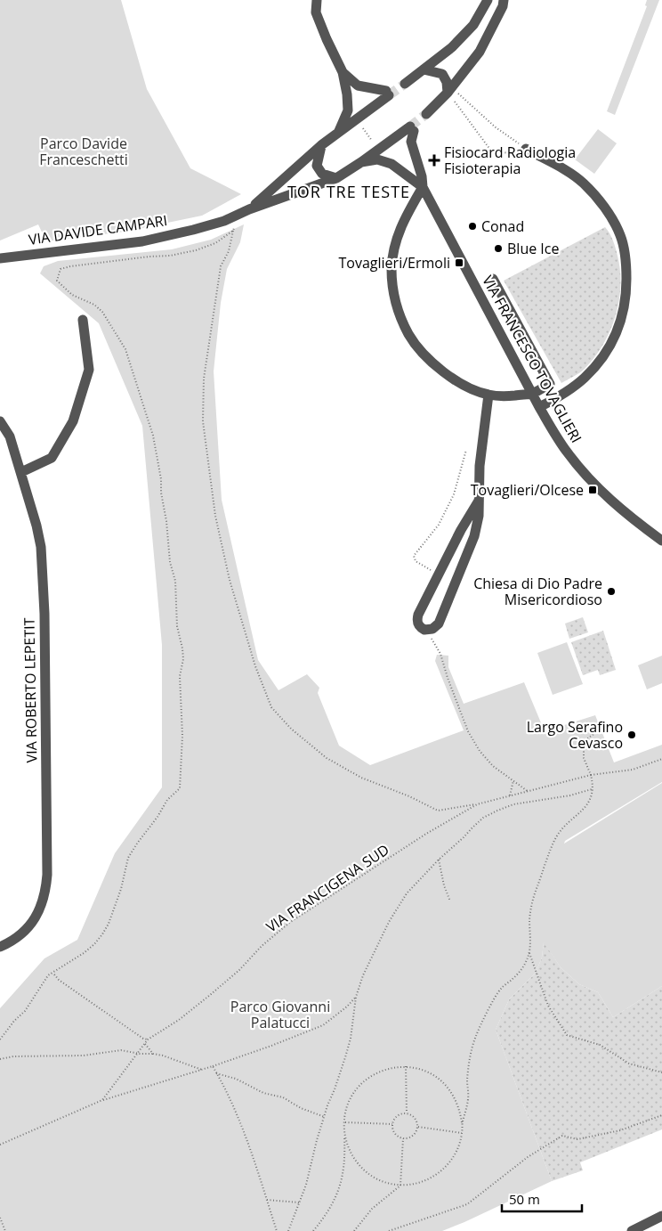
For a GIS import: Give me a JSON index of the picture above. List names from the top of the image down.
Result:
{
  "streets": {
    "street": ["VIA DAVIDE CAMPARI", "VIA FRANCESCO TOVAGLIERI", "VIA ROBERTO LEPETIT"],
    "path": ["VIA FRANCIGENA SUD"]
  },
  "crossings": [
    ["VIA DAVIDE CAMPARI", "VIA FRANCESCO TOVAGLIERI"]
  ],
  "districts": ["TOR TRE TESTE"],
  "parks": ["Parco Davide Franceschetti", "Parco Giovanni Palatucci"],
  "places": {
    "health": ["Fisiocard Radiologia Fisioterapia"],
    "other": [
      "Conad",
      "Blue Ice",
      "Chiesa di Dio Padre Misericordioso",
      "Largo Serafino Cevasco"
    ],
    "transit": ["Tovaglieri/Ermoli", "Tovaglieri/Olcese"]
  },
  "scale_bar": "50 m"
}
